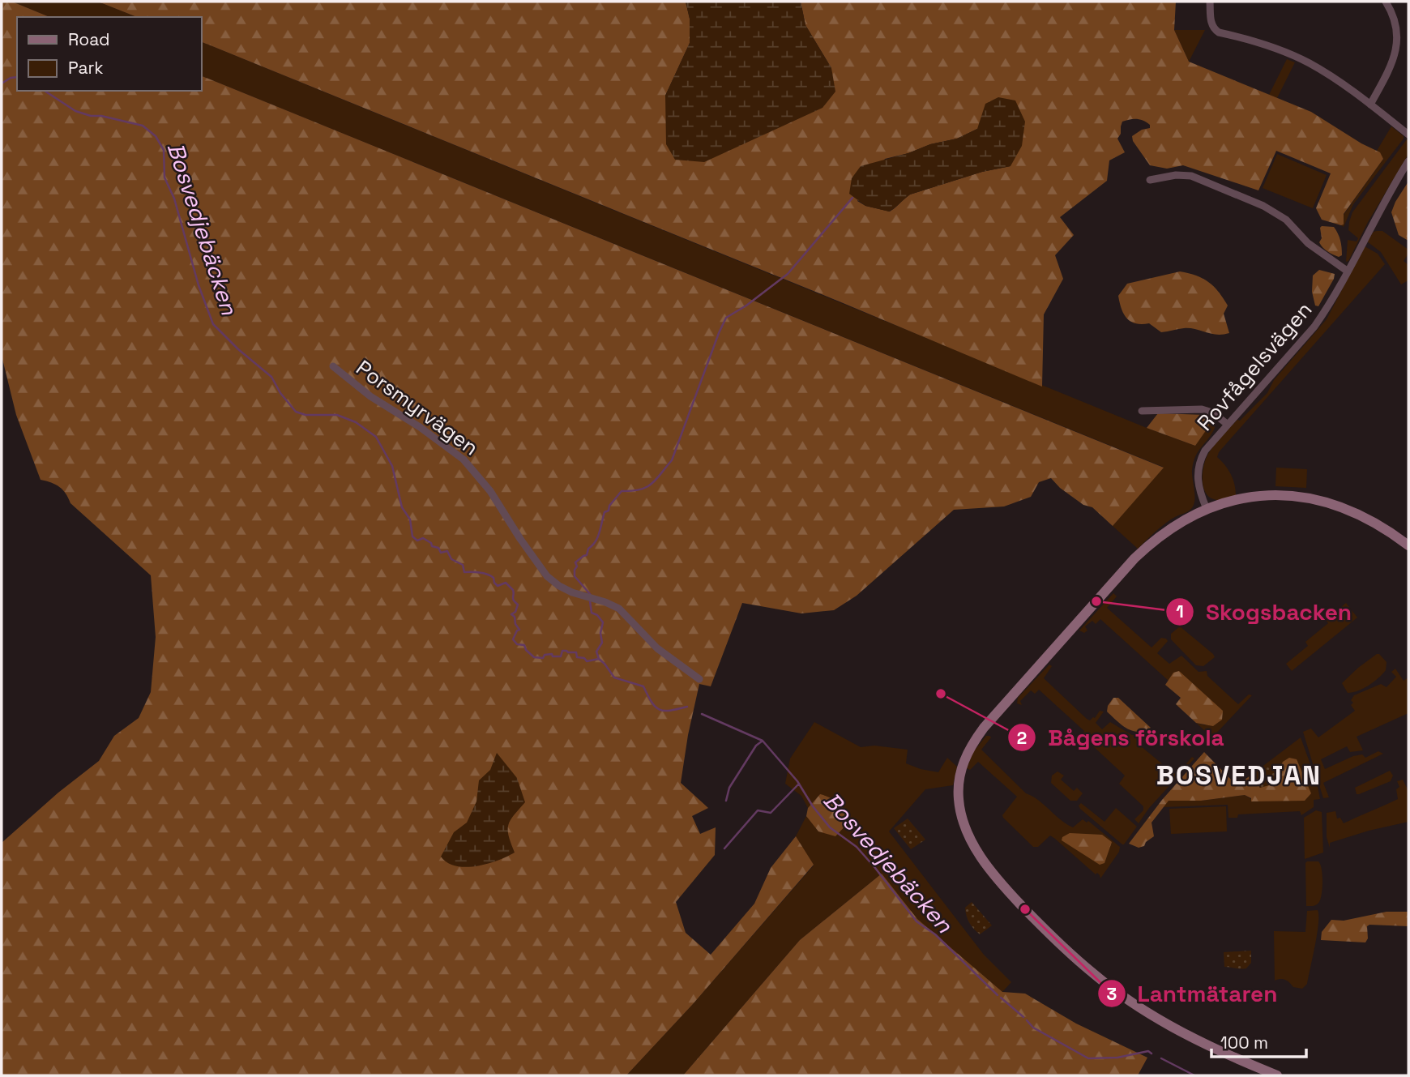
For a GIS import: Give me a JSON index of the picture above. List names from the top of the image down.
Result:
{
  "streets": {
    "street": ["Rovfågelsvägen", "Porsmyrvägen"]
  },
  "districts": ["BOSVEDJAN"],
  "water": ["Bosvedjebäcken"],
  "places": ["Skogsbacken", "Bågens förskola", "Lantmätaren"],
  "legend": ["Road", "Park"],
  "scale_bar": "100 m"
}
